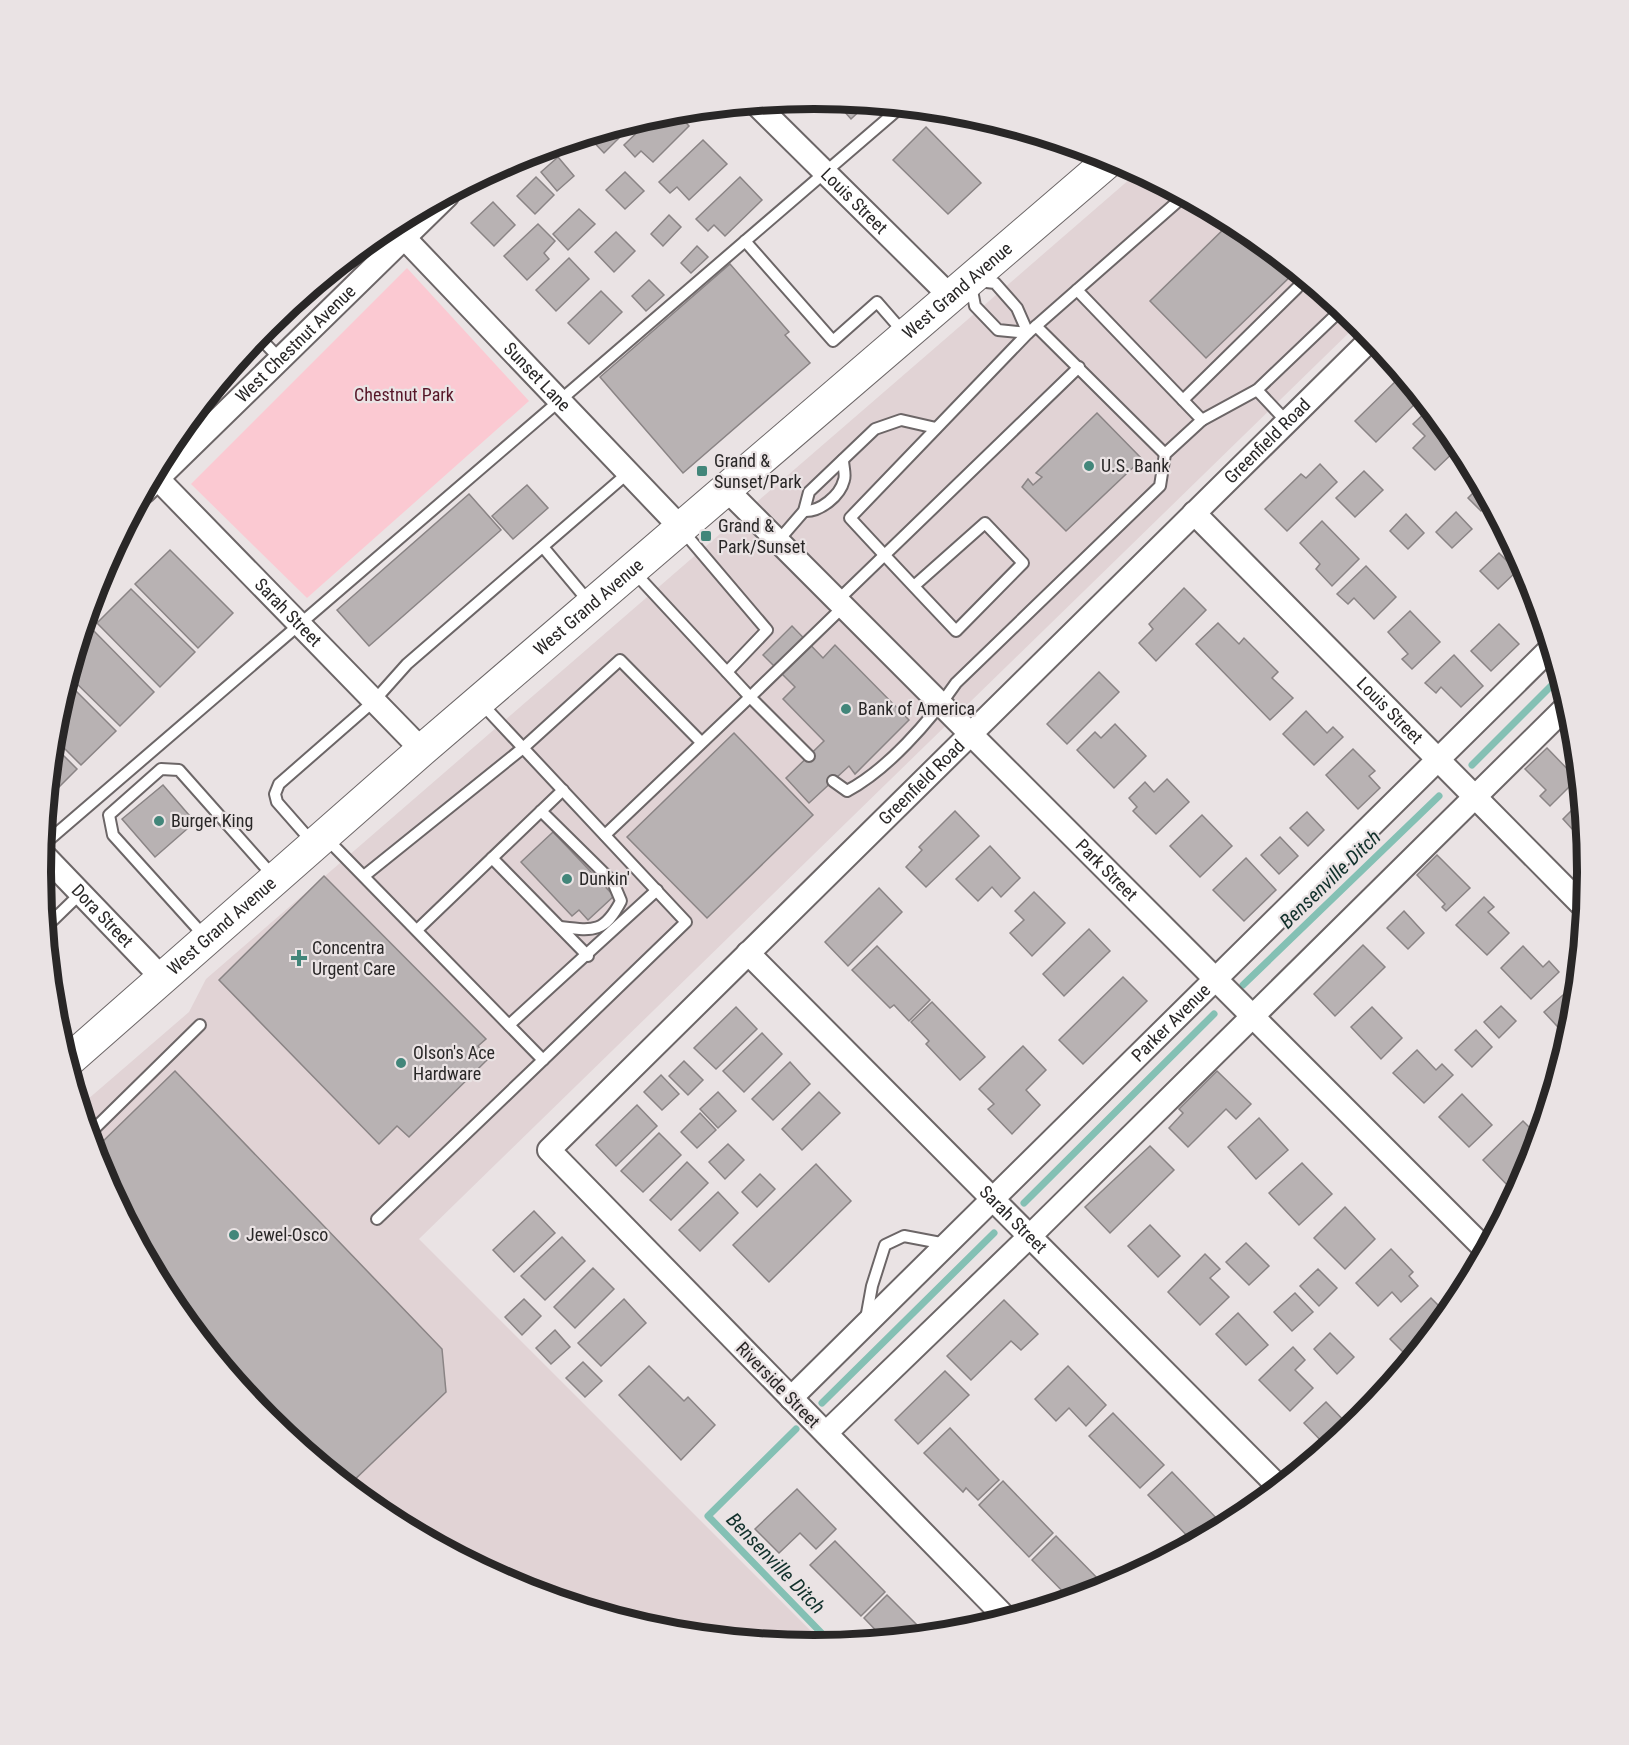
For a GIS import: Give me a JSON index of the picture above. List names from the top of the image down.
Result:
{
  "streets": {
    "main road": ["West Grand Avenue"],
    "street": [
      "Louis Street",
      "West Chestnut Avenue",
      "Sunset Lane",
      "Greenfield Road",
      "Sarah Street",
      "Park Street",
      "Dora Street",
      "Parker Avenue",
      "Riverside Street"
    ]
  },
  "crossings": [
    ["Louis Street", "West Grand Avenue"],
    ["Louis Street", "Greenfield Road"],
    ["Louis Street", "Parker Avenue"],
    ["West Grand Avenue", "Sunset Lane"],
    ["West Grand Avenue", "Sarah Street"],
    ["West Grand Avenue", "Park Street"],
    ["West Grand Avenue", "Dora Street"],
    ["Greenfield Road", "Sarah Street"],
    ["Greenfield Road", "Park Street"],
    ["Greenfield Road", "Riverside Street"],
    ["Sarah Street", "Parker Avenue"],
    ["Park Street", "Parker Avenue"],
    ["Parker Avenue", "Riverside Street"]
  ],
  "water": ["Bensenville Ditch"],
  "parks": ["Chestnut Park"],
  "places": {
    "other": [
      "U.S. Bank",
      "Bank of America",
      "Burger King",
      "Dunkin'",
      "Olson's Ace Hardware",
      "Jewel-Osco"
    ],
    "transit": ["Grand & Sunset/Park", "Grand & Park/Sunset"],
    "health": ["Concentra Urgent Care"]
  }
}
